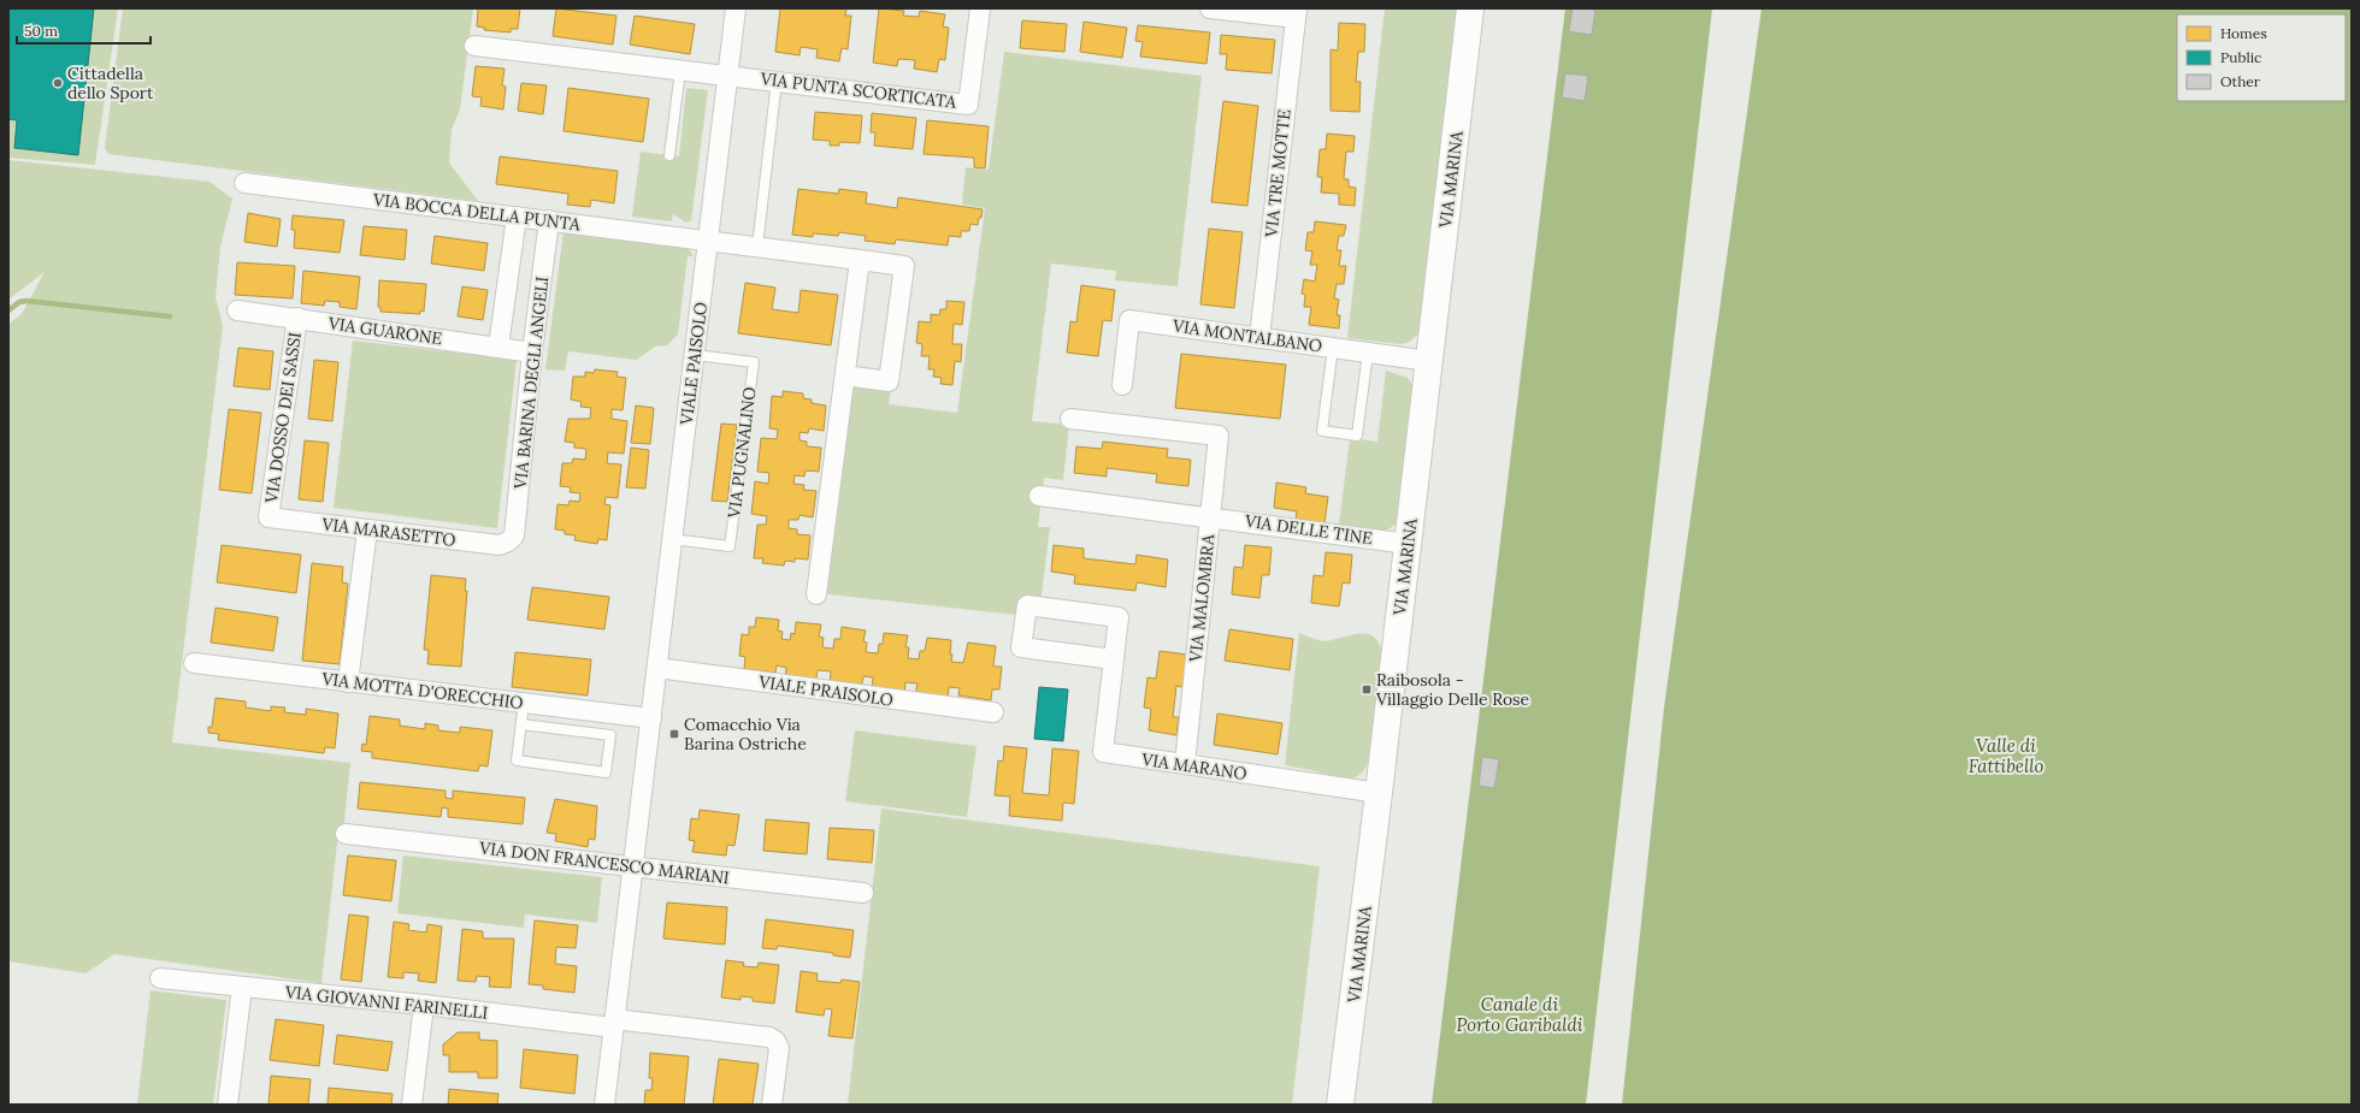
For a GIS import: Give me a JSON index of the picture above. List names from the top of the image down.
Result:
{
  "streets": {
    "street": [
      "VIA PUNTA SCORTICATA",
      "VIA TRE MOTTE",
      "VIA MARINA",
      "VIA BOCCA DELLA PUNTA",
      "VIA GUARONE",
      "VIA MONTALBANO",
      "VIALE PAISOLO",
      "VIA BARINA DEGLI ANGELI",
      "VIA DOSSO DEI SASSI",
      "VIA DELLE TINE",
      "VIA MARASETTO",
      "VIA MALOMBRA",
      "VIA MOTTA D'ORECCHIO",
      "VIALE PRAISOLO",
      "VIA MARANO",
      "VIA DON FRANCESCO MARIANI",
      "VIA GIOVANNI FARINELLI"
    ],
    "lane": ["VIA PUGNALINO"]
  },
  "crossings": [
    ["VIA PUNTA SCORTICATA", "VIALE PAISOLO"],
    ["VIA TRE MOTTE", "VIA MONTALBANO"],
    ["VIA MARINA", "VIA MONTALBANO"],
    ["VIA MARINA", "VIA DELLE TINE"],
    ["VIA MARINA", "VIA MARANO"],
    ["VIA BOCCA DELLA PUNTA", "VIALE PAISOLO"],
    ["VIA BOCCA DELLA PUNTA", "VIA BARINA DEGLI ANGELI"],
    ["VIA GUARONE", "VIA BARINA DEGLI ANGELI"],
    ["VIA GUARONE", "VIA DOSSO DEI SASSI"],
    ["VIALE PAISOLO", "VIA PUGNALINO"],
    ["VIALE PAISOLO", "VIA MOTTA D'ORECCHIO"],
    ["VIALE PAISOLO", "VIALE PRAISOLO"],
    ["VIALE PAISOLO", "VIA DON FRANCESCO MARIANI"],
    ["VIALE PAISOLO", "VIA GIOVANNI FARINELLI"],
    ["VIA BARINA DEGLI ANGELI", "VIA MARASETTO"],
    ["VIA DOSSO DEI SASSI", "VIA MARASETTO"],
    ["VIA DELLE TINE", "VIA MALOMBRA"],
    ["VIA MALOMBRA", "VIA MARANO"]
  ],
  "water": ["Valle di Fattibello", "Canale di Porto Garibaldi"],
  "places": {
    "other": ["Cittadella dello Sport"],
    "transit": ["Raibosola - Villaggio Delle Rose", "Comacchio Via Barina Ostriche"]
  },
  "legend": ["Homes", "Public", "Other"],
  "scale_bar": "50 m"
}
